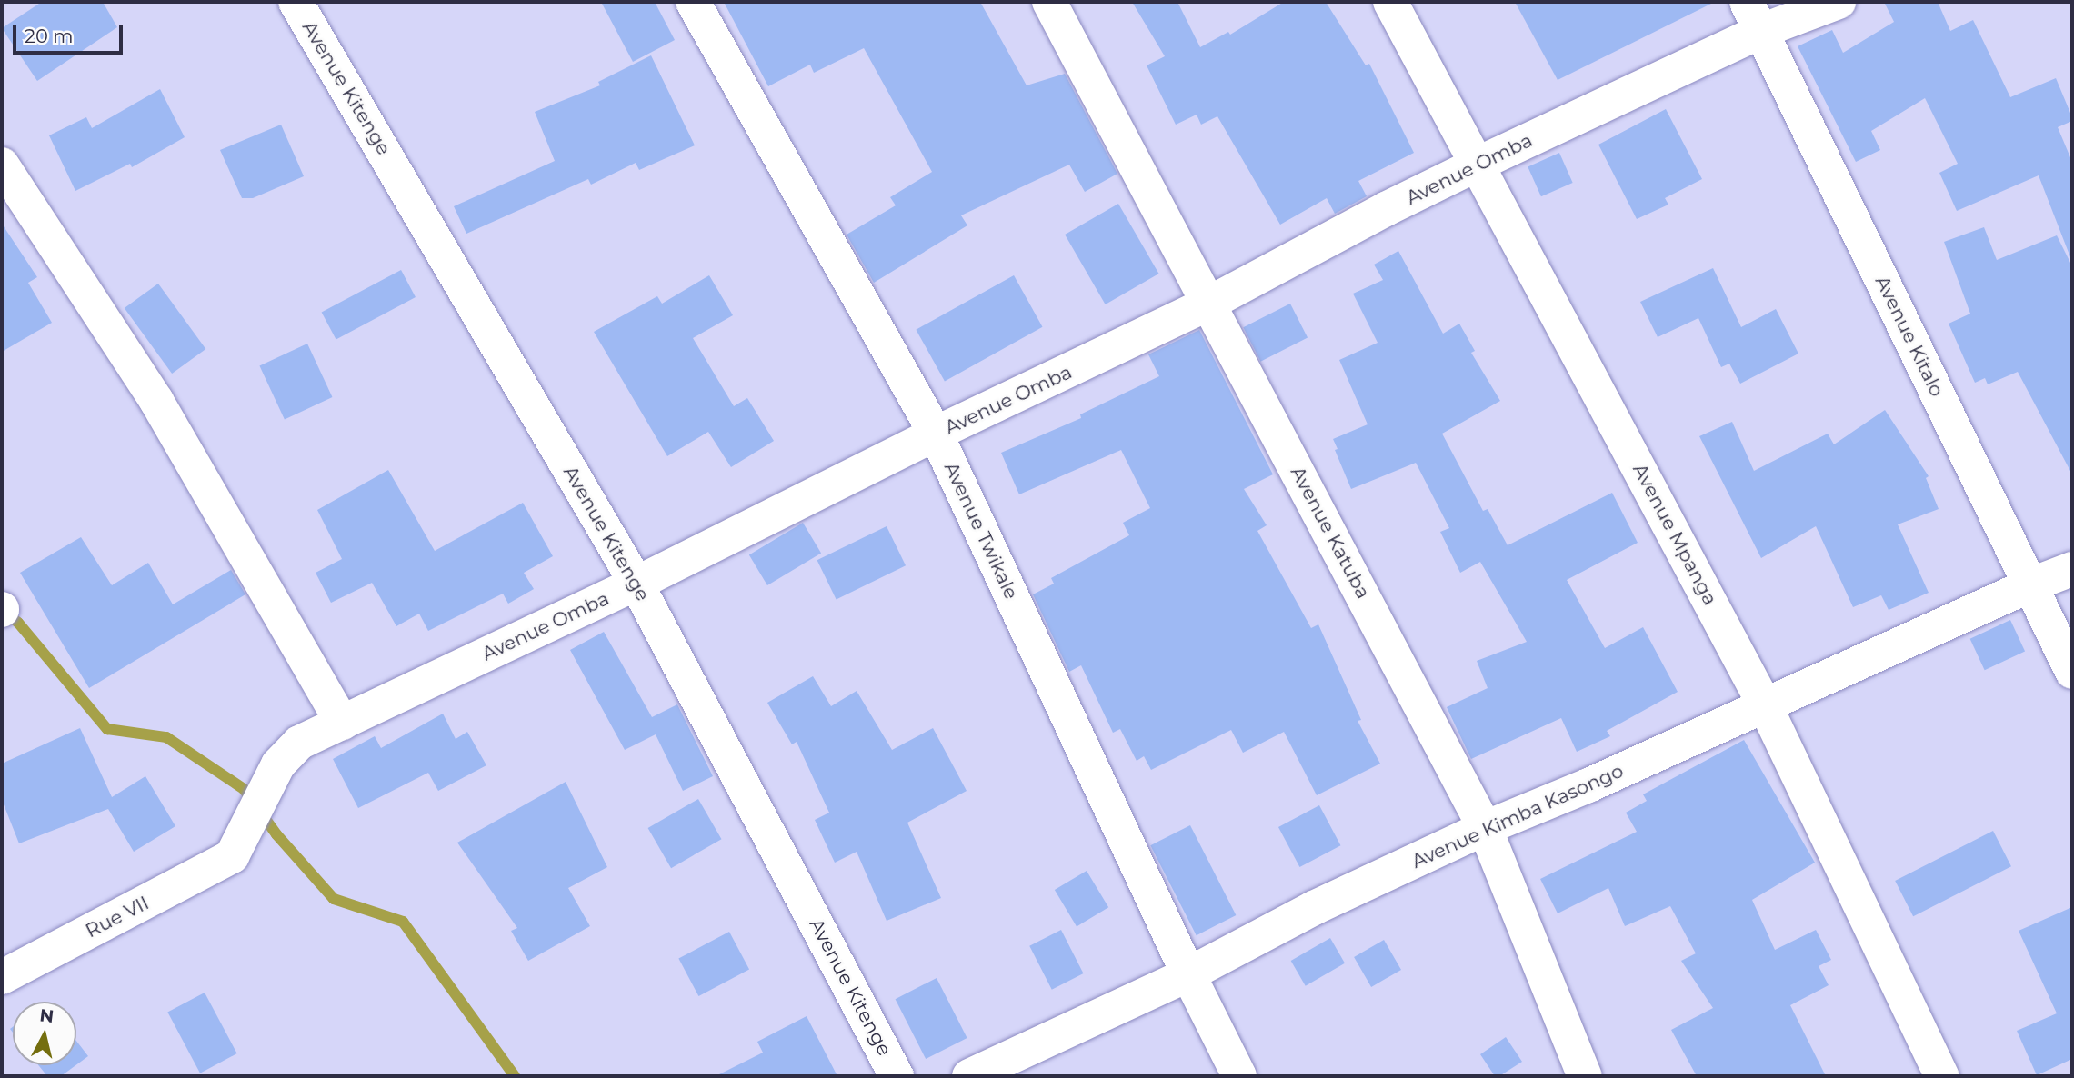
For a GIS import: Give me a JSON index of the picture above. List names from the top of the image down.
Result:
{
  "streets": {
    "street": [
      "Avenue Kitenge",
      "Avenue Omba",
      "Avenue Kitalo",
      "Avenue Twikale",
      "Avenue Katuba",
      "Avenue Mpanga",
      "Avenue Kimba Kasongo",
      "Rue VII"
    ]
  },
  "crossings": [
    ["Avenue Kitenge", "Avenue Omba"],
    ["Avenue Omba", "Avenue Kitalo"],
    ["Avenue Omba", "Avenue Twikale"],
    ["Avenue Omba", "Avenue Katuba"],
    ["Avenue Omba", "Avenue Mpanga"],
    ["Avenue Omba", "Rue VII"],
    ["Avenue Kitalo", "Avenue Kimba Kasongo"],
    ["Avenue Twikale", "Avenue Kimba Kasongo"],
    ["Avenue Katuba", "Avenue Kimba Kasongo"],
    ["Avenue Mpanga", "Avenue Kimba Kasongo"]
  ],
  "scale_bar": "20 m",
  "north": "top"
}
